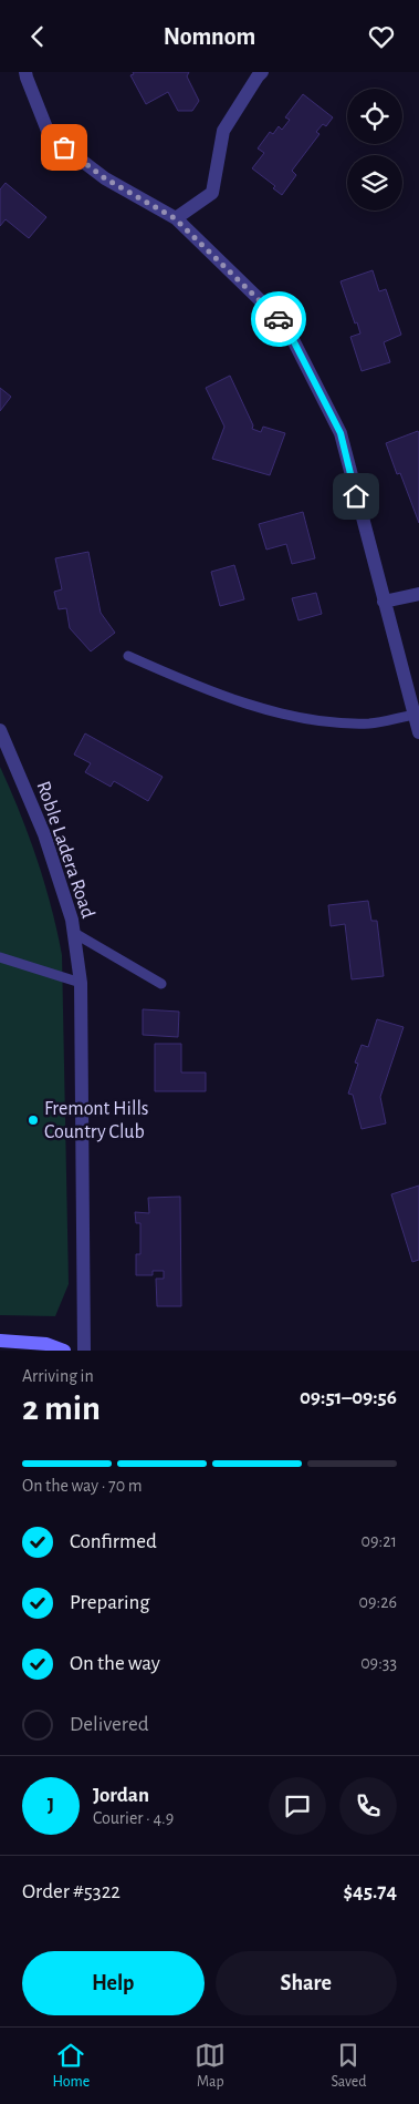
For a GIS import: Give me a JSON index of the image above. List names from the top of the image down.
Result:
{
  "streets": {
    "street": ["Roble Ladera Road"]
  },
  "places": ["Fremont Hills Country Club"],
  "page": {
    "header": "Nomnom",
    "heading": ["2 min", "Arriving in", "09:51–09:56"],
    "panel": [
      "Jordan",
      "Courier · 4.9",
      "Order #5322",
      "$45.74"
    ],
    "bar": "On the way · 70 m",
    "list": [
      ["Confirmed", "09:21"],
      ["Preparing", "09:26"],
      ["On the way", "09:33"],
      "Delivered"
    ],
    "round": "J",
    "buttons": ["Help", "Share"],
    "tabs": ["Home", "Map", "Saved"]
  }
}
